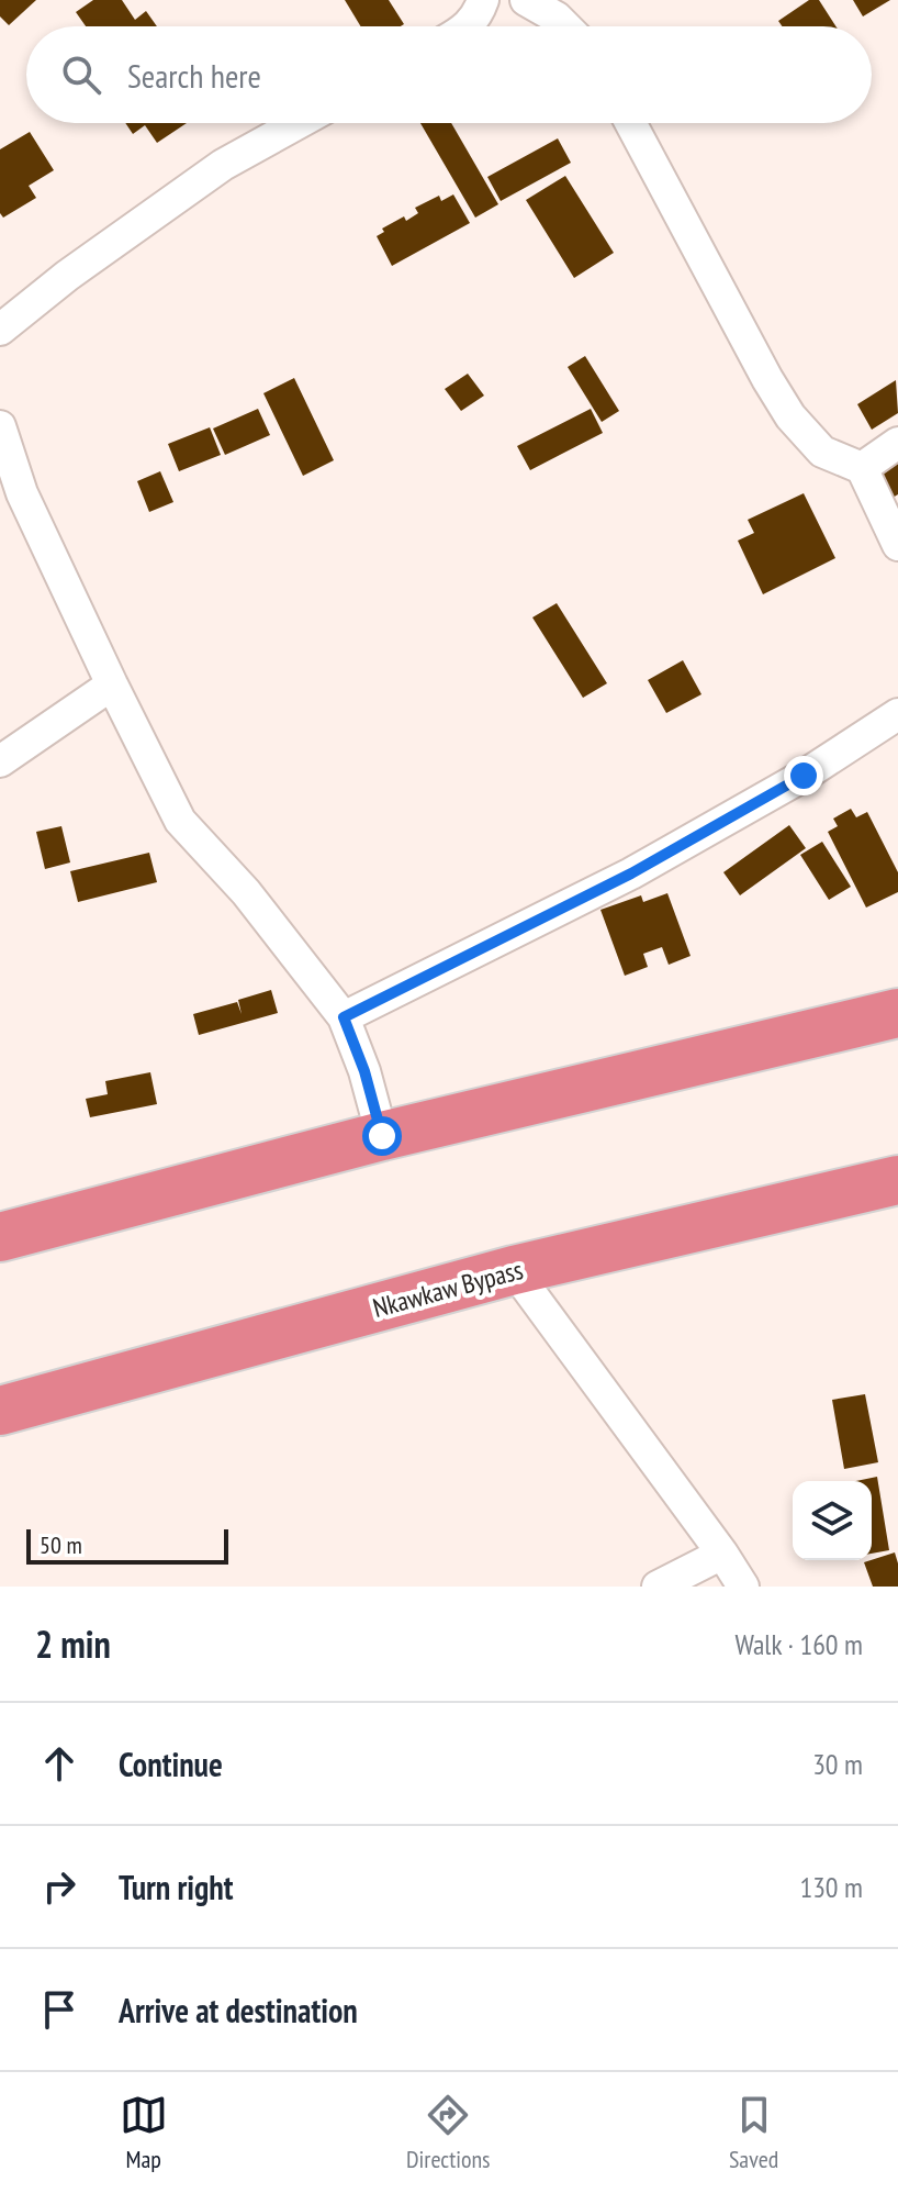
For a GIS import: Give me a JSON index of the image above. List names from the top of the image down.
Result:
{
  "streets": {
    "highway": ["Nkawkaw Bypass"]
  },
  "scale_bar": "50 m",
  "page": {
    "search": "Search here",
    "scale": "50 m",
    "heading": ["2 min", "Walk · 160 m"],
    "list": [
      ["Continue", "30 m"],
      ["Turn right", "130 m"],
      "Arrive at destination"
    ],
    "nav": ["Map", "Directions", "Saved"]
  }
}
